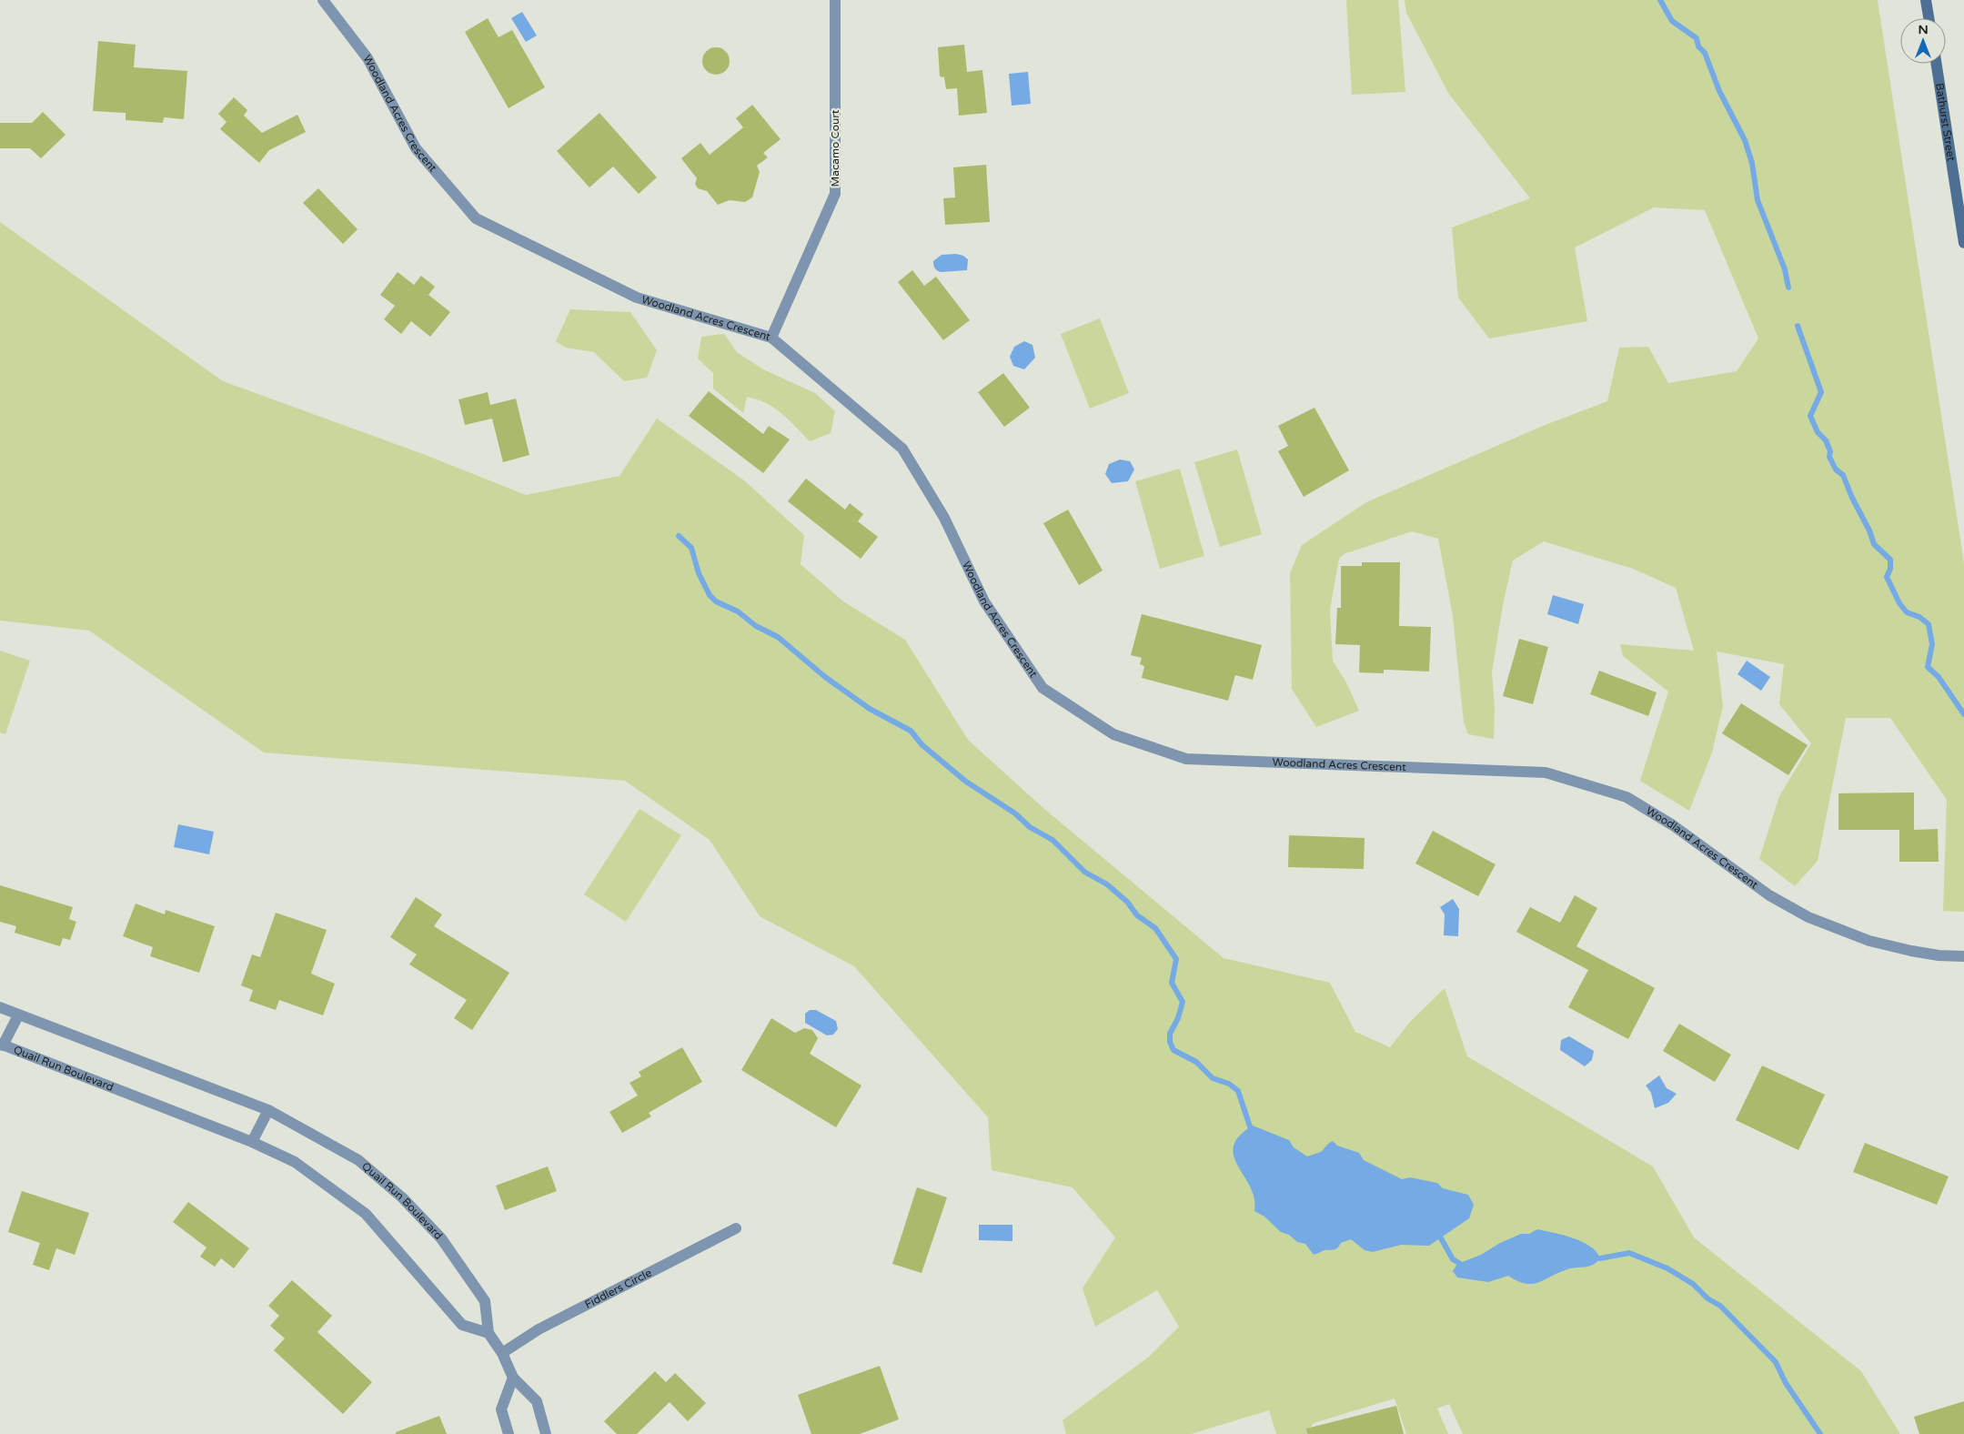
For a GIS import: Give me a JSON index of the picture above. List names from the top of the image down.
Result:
{
  "streets": {
    "main road": ["Bathurst Street"],
    "street": [
      "Woodland Acres Crescent",
      "Macamo Court",
      "Quail Run Boulevard",
      "Fiddlers Circle"
    ]
  },
  "crossings": [
    ["Woodland Acres Crescent", "Macamo Court"],
    ["Quail Run Boulevard", "Fiddlers Circle"]
  ],
  "north": "top"
}
